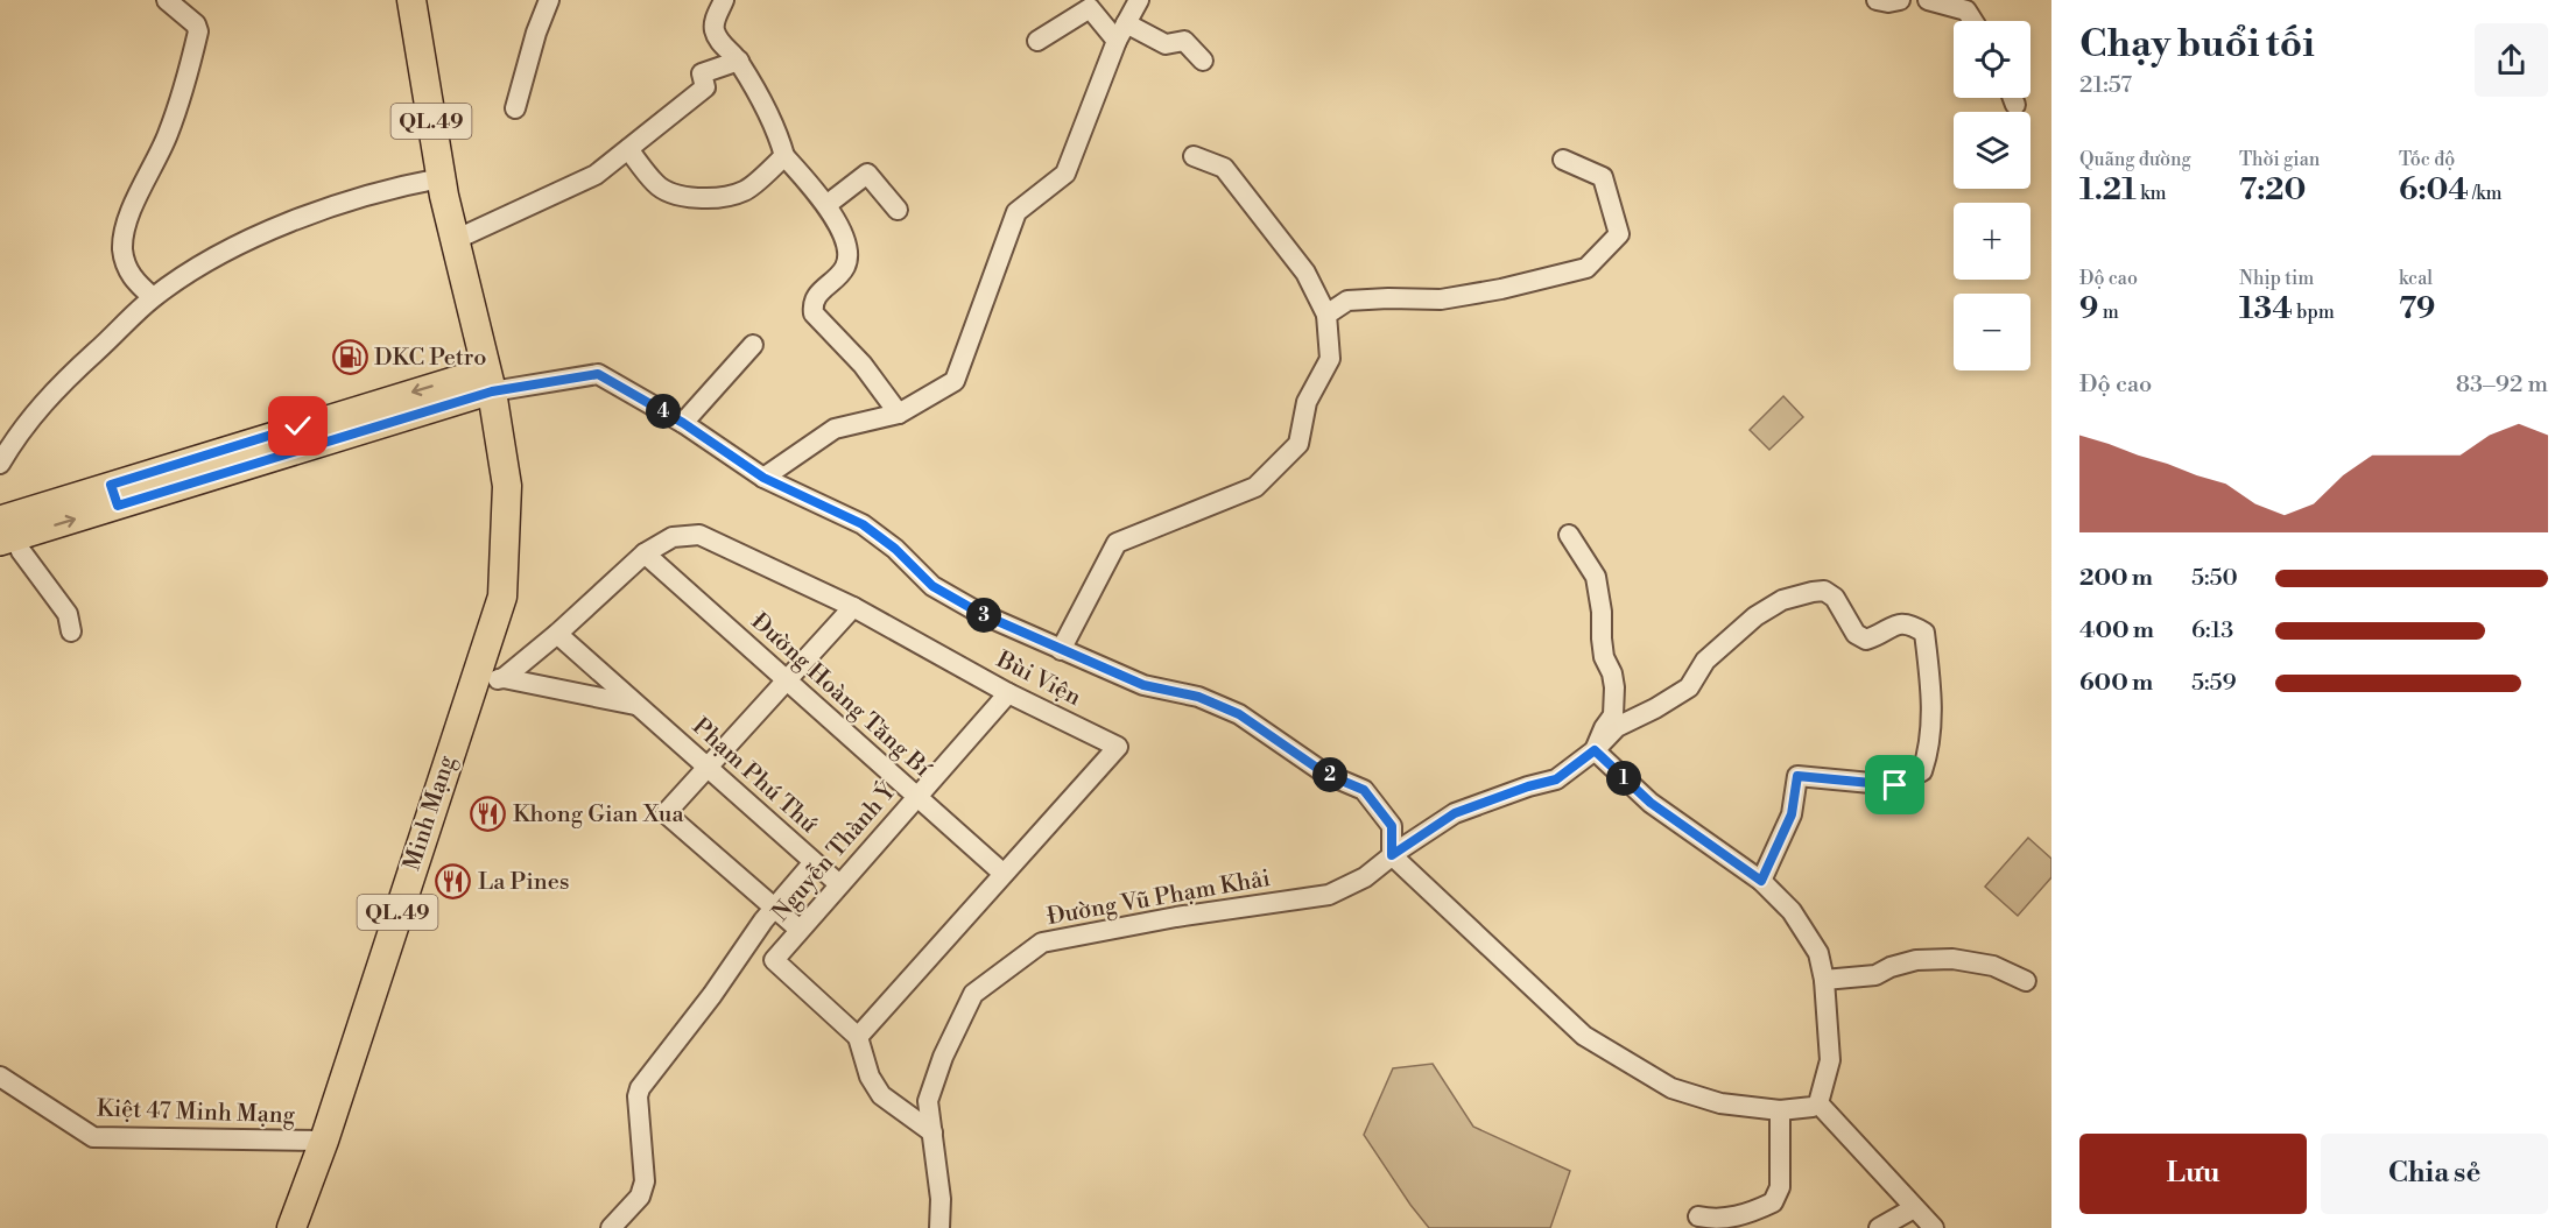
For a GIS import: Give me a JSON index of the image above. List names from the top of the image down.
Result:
{
  "streets": {
    "highway": ["QL.49", "Minh Mạng"],
    "street": [
      "Bùi Viện",
      "Đường Hoàng Tăng Bí",
      "Phạm Phú Thứ",
      "Nguyễn Thành Ý",
      "Đường Vũ Phạm Khải",
      "Kiệt 47 Minh Mạng"
    ]
  },
  "crossings": [
    ["QL.49", "Minh Mạng"],
    ["Bùi Viện", "Đường Hoàng Tăng Bí"],
    ["Bùi Viện", "Phạm Phú Thứ"],
    ["Bùi Viện", "Nguyễn Thành Ý"],
    ["Đường Hoàng Tăng Bí", "Nguyễn Thành Ý"],
    ["Phạm Phú Thứ", "Nguyễn Thành Ý"],
    ["Minh Mạng", "Kiệt 47 Minh Mạng"]
  ],
  "places": {
    "fuel station": ["DKC Petro"],
    "restaurant": ["Khong Gian Xua", "La Pines"]
  },
  "page": {
    "heading": ["Chạy buổi tối", "21:57"],
    "map_buttons": ["+", "−"],
    "stats": [
      ["Quãng đường", "1.21 km"],
      ["Thời gian", "7:20"],
      ["Tốc độ", "6:04 /km"],
      ["Độ cao", "9 m"],
      ["Nhịp tim", "134 bpm"],
      ["kcal", "79"]
    ],
    "chart": ["Độ cao", "83–92 m"],
    "pins": [
      "4",
      "3",
      "2",
      "1"
    ],
    "list": [
      {
        "name": "200 m",
        "note": "5:50"
      },
      {
        "name": "400 m",
        "note": "6:13"
      },
      {
        "name": "600 m",
        "note": "5:59"
      }
    ],
    "buttons": ["Lưu", "Chia sẻ"]
  }
}
